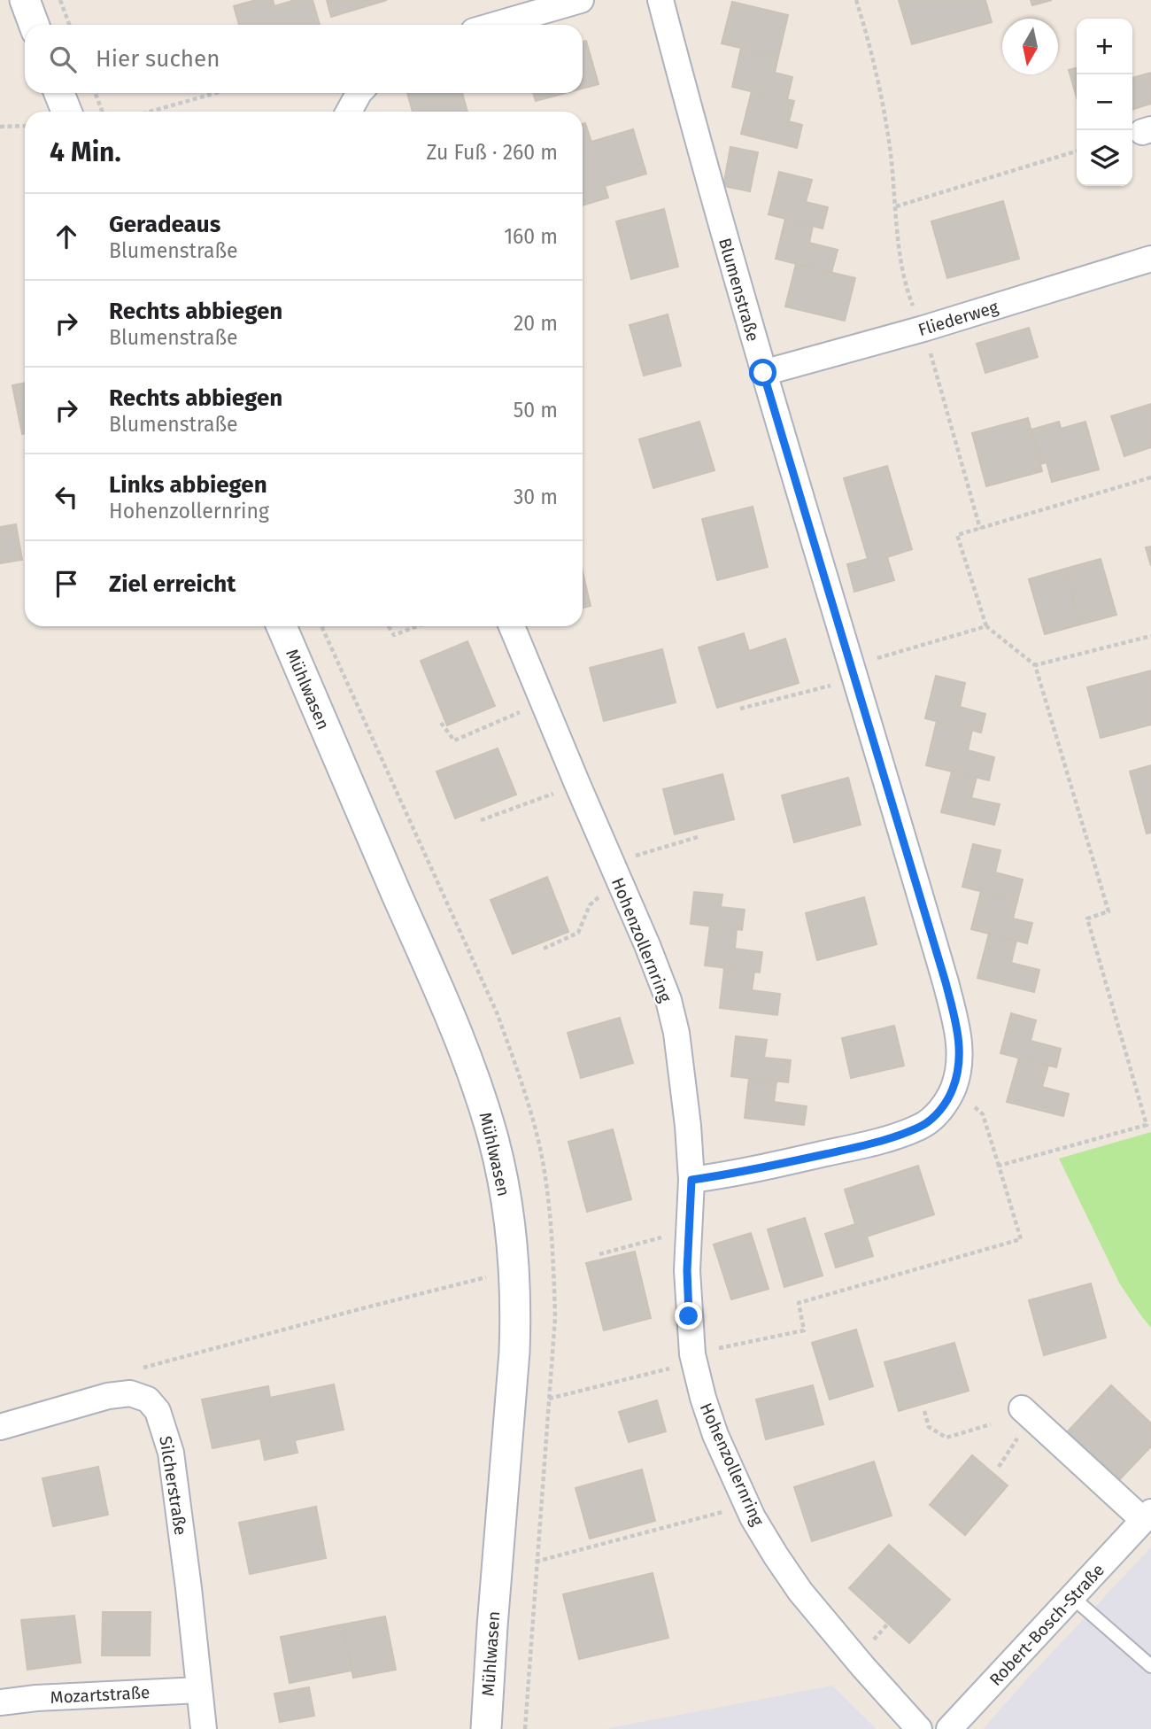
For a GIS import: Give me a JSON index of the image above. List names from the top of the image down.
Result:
{
  "streets": {
    "street": [
      "Blumenstraße",
      "Fliederweg",
      "Mühlwasen",
      "Hohenzollernring",
      "Silcherstraße",
      "Robert-Bosch-Straße",
      "Mozartstraße"
    ]
  },
  "crossings": [
    ["Blumenstraße", "Fliederweg"],
    ["Blumenstraße", "Hohenzollernring"],
    ["Silcherstraße", "Mozartstraße"]
  ],
  "north": "bottom",
  "page": {
    "map_buttons": ["+", "−"],
    "search": "Hier suchen",
    "heading": ["4 Min.", "Zu Fuß · 260 m"],
    "list": [
      ["Geradeaus", "Blumenstraße", "160 m"],
      ["Rechts abbiegen", "Blumenstraße", "20 m"],
      ["Rechts abbiegen", "Blumenstraße", "50 m"],
      ["Links abbiegen", "Hohenzollernring", "30 m"],
      "Ziel erreicht"
    ]
  }
}
